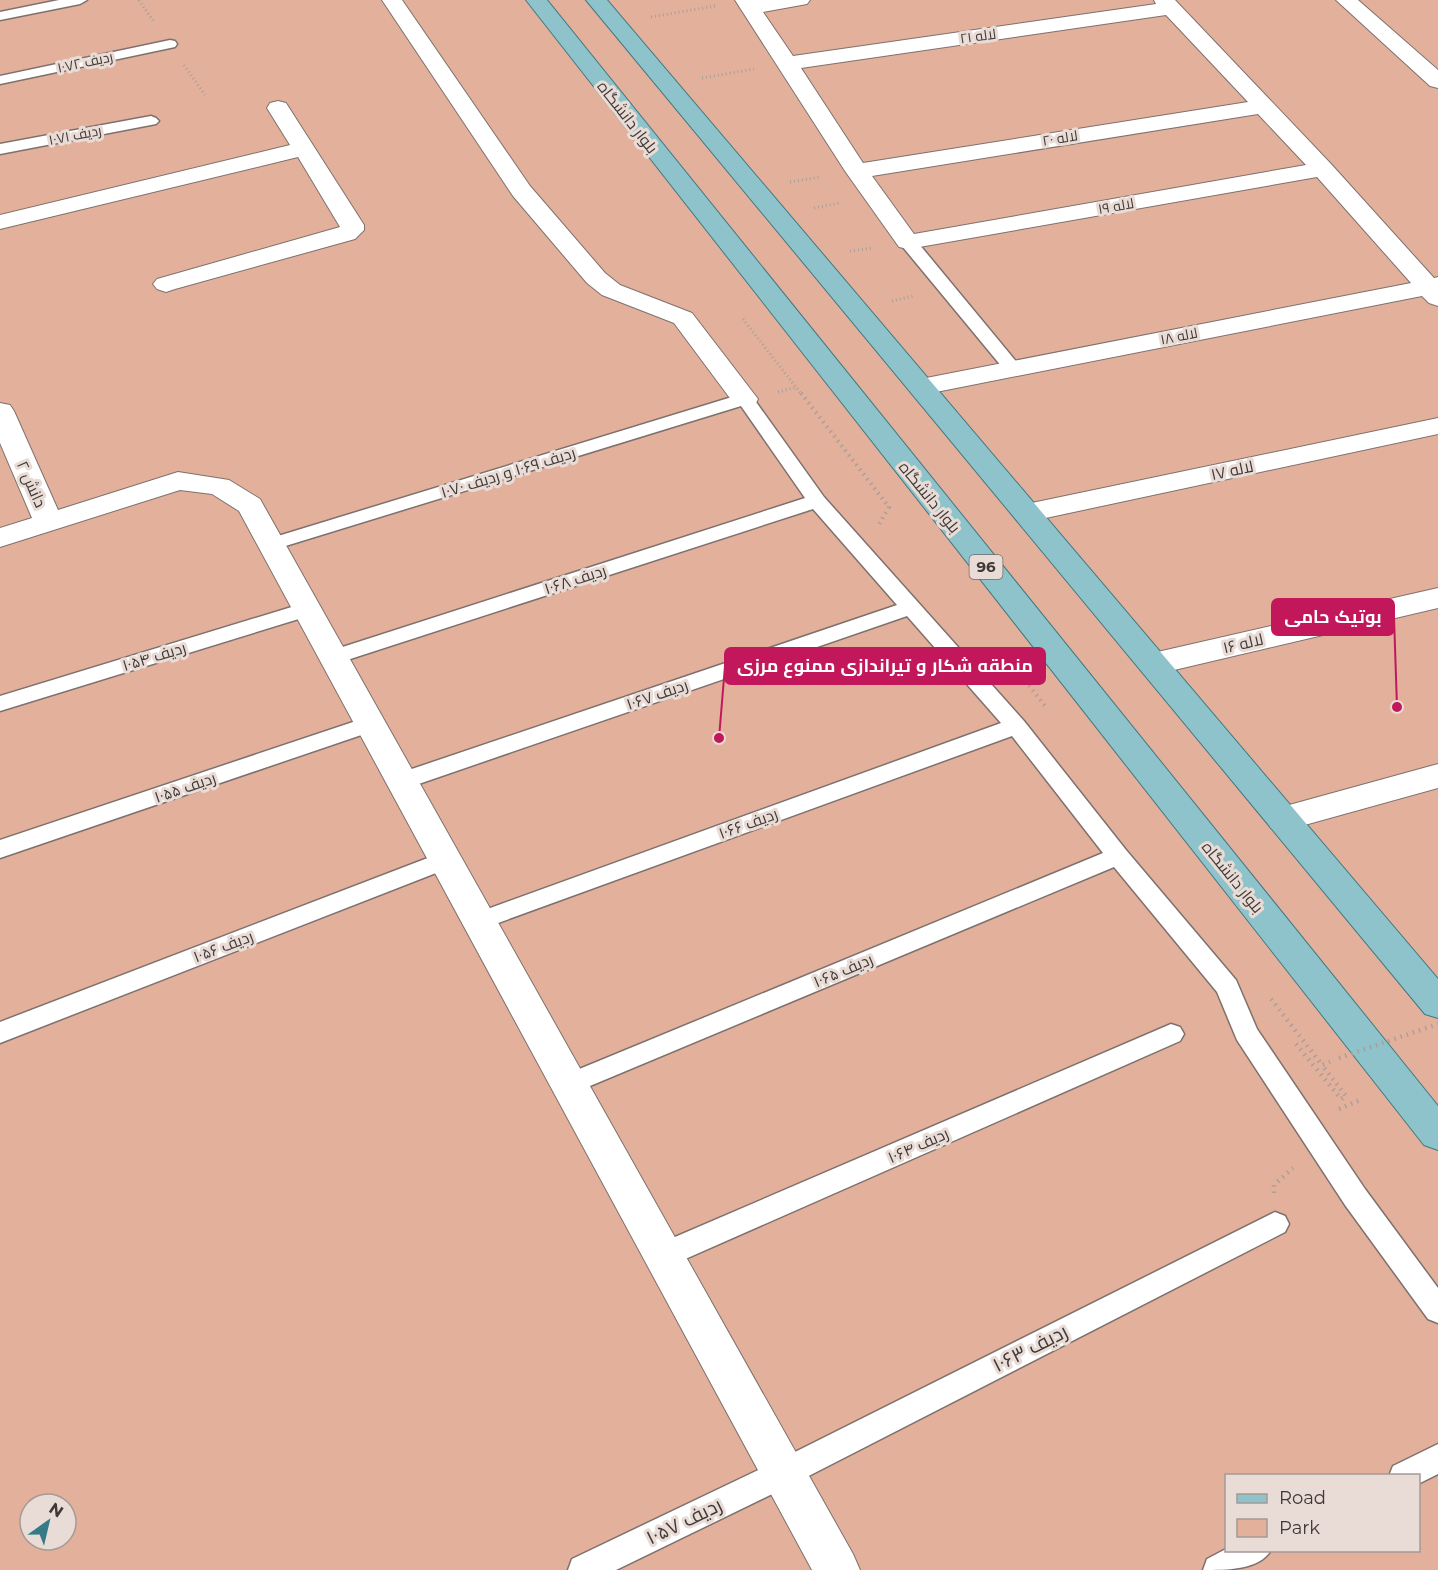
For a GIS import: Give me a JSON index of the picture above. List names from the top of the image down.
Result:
{
  "streets": {
    "main road": ["بلوار دانشگاه", "96"],
    "street": [
      "لاله ۲۱",
      "لاله ۲۰",
      "لاله ۱۹",
      "لاله ۱۸",
      "لاله ۱۷",
      "دانش ۲",
      "لاله ۱۶"
    ],
    "lane": [
      "ردیف ۱۰۷۲",
      "ردیف ۱۰۷۱",
      "ردیف ۱۰۶۹ و ردیف ۱۰۷۰",
      "ردیف ۱۰۶۸",
      "ردیف ۱۰۵۴",
      "ردیف ۱۰۶۷",
      "ردیف ۱۰۵۵",
      "ردیف ۱۰۶۶",
      "ردیف ۱۰۵۶",
      "ردیف ۱۰۶۵",
      "ردیف ۱۰۶۴",
      "ردیف ۱۰۶۳",
      "ردیف ۱۰۵۷"
    ]
  },
  "crossings": [
    ["ردیف ۱۰۶۳", "ردیف ۱۰۵۷"]
  ],
  "places": ["بوتیک حامی", "منطقه شکار و تیراندازی ممنوع مرزی"],
  "legend": ["Road", "Park"],
  "north": "top right"
}
